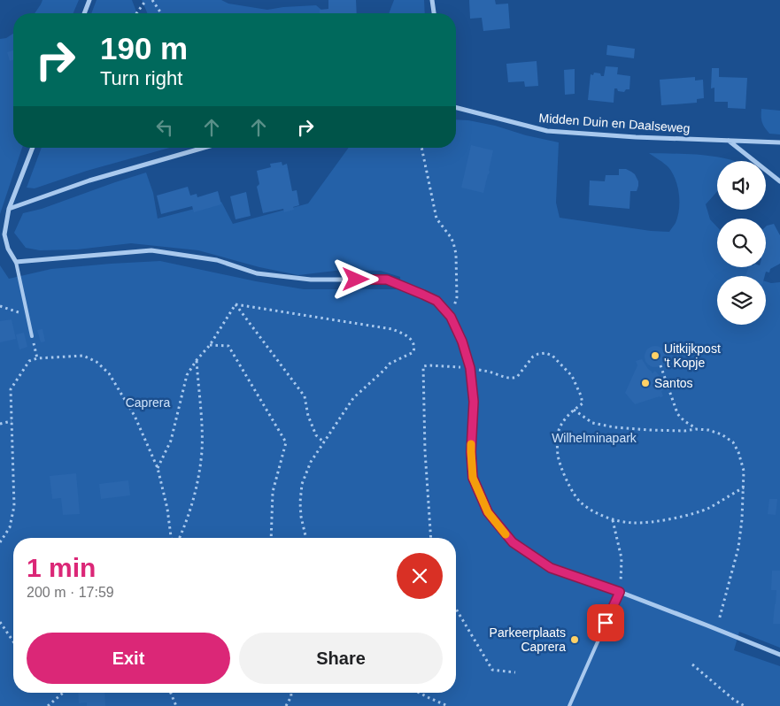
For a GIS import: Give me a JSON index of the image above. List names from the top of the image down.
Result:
{
  "streets": {
    "street": ["Midden Duin en Daalseweg"]
  },
  "parks": ["Caprera", "Wilhelminapark"],
  "places": ["Uitkijkpost 't Kopje", "Santos", "Parkeerplaats Caprera"],
  "page": {
    "turn": ["190 m", "Turn right"],
    "heading": ["1 min", "200 m · 17:59"],
    "buttons": ["Exit", "Share"]
  }
}
